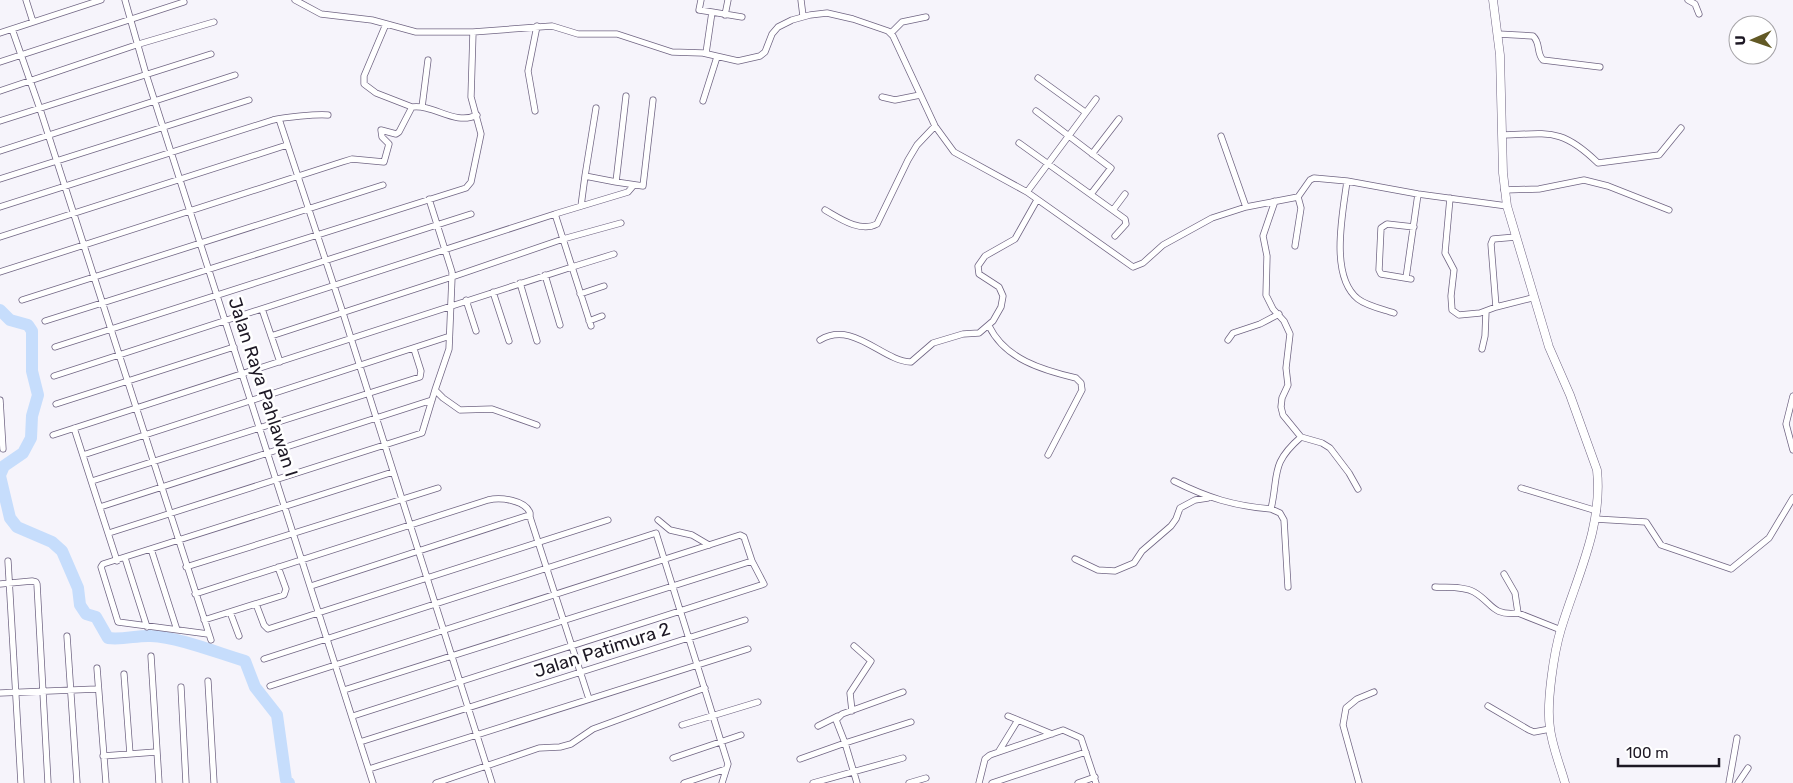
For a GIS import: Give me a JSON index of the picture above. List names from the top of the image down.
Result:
{
  "streets": {
    "street": ["Jalan Raya Pahlawan I", "Jalan Patimura 2"]
  },
  "crossings": [
    ["Jalan Raya Pahlawan I", "Jalan Patimura 2"]
  ],
  "scale_bar": "100 m",
  "north": "left"
}
